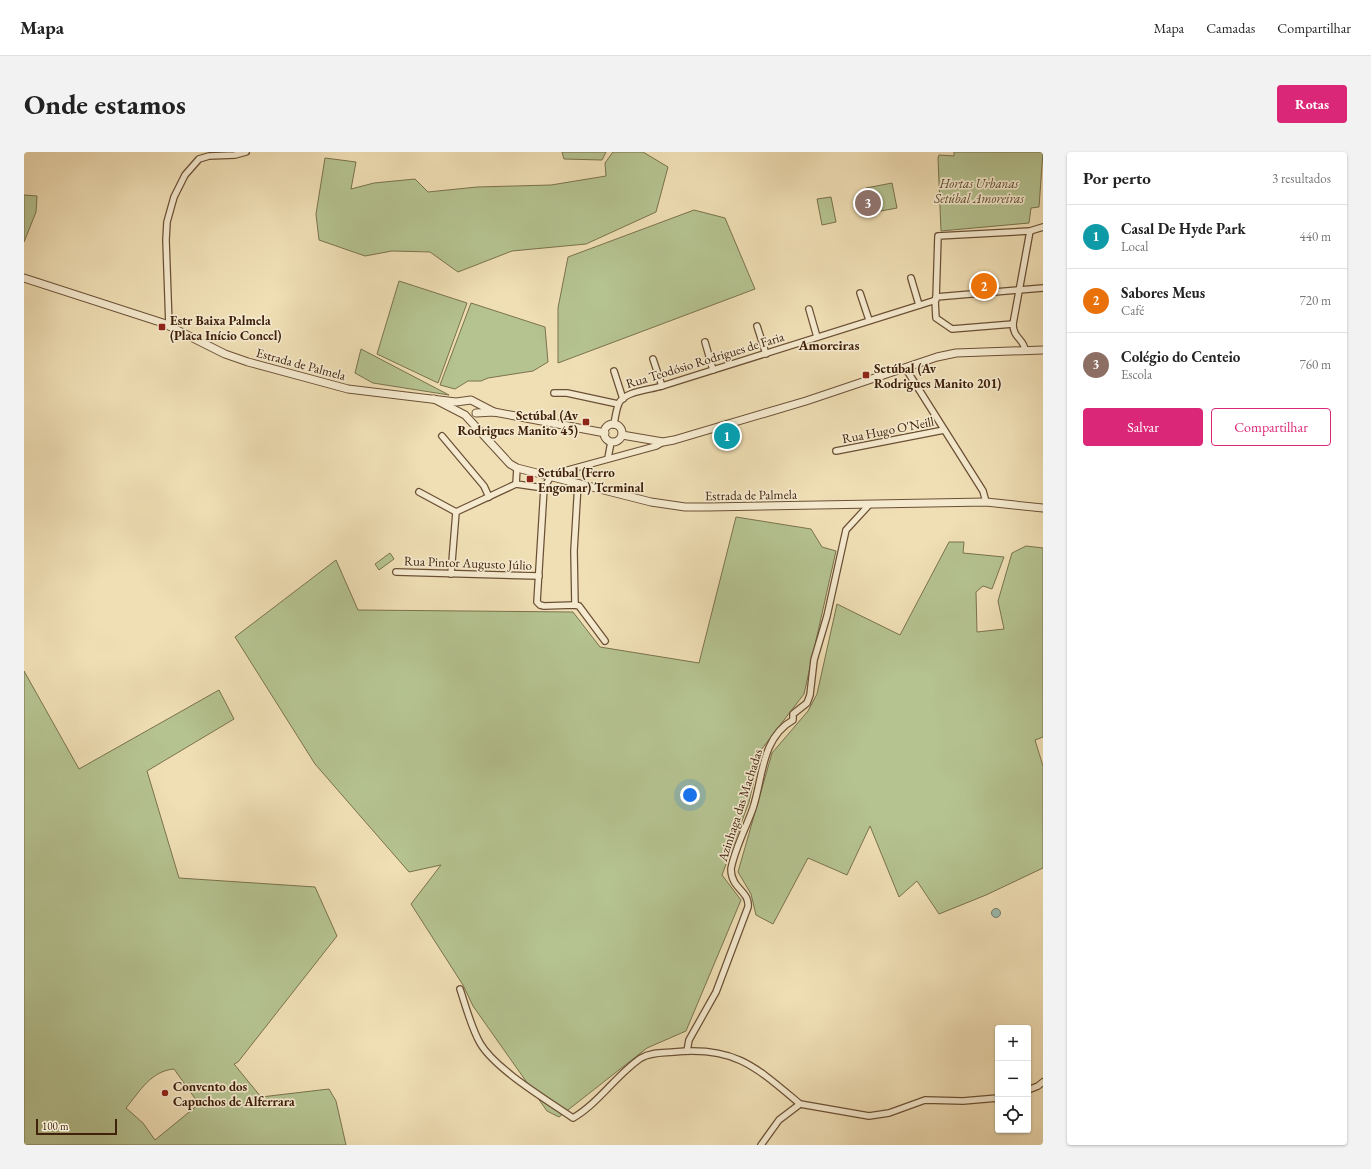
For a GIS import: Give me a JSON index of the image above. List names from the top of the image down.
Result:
{
  "streets": {
    "street": [
      "Rua Teodósio Rodrigues de Faria",
      "Estrada de Palmela",
      "Rua Hugo O'Neill",
      "Rua Pintor Augusto Júlio",
      "Azinhaga das Machadas"
    ]
  },
  "crossings": [
    ["Estrada de Palmela", "Azinhaga das Machadas"]
  ],
  "districts": ["Amoreiras"],
  "parks": ["Hortas Urbanas Setúbal Amoreiras"],
  "places": {
    "transit": [
      "Estr Baixa Palmela (Placa Início Concel)",
      "Setúbal (Av Rodrigues Manito 201)",
      "Setúbal (Av Rodrigues Manito 45)",
      "Setúbal (Ferro Engomar) Terminal"
    ],
    "other": ["Convento dos Capuchos de Alferrara"]
  },
  "scale_bar": "100 m",
  "page": {
    "header": "Mapa",
    "nav": ["Mapa", "Camadas", "Compartilhar"],
    "buttons": [
      "Rotas",
      ["Salvar", "Compartilhar"]
    ],
    "title": "Onde estamos",
    "heading": ["Por perto", "3 resultados"],
    "pins": ["3", "2", "1"],
    "list": [
      {
        "mark": "1",
        "name": "Casal De Hyde Park",
        "note": "Local",
        "value": "440 m"
      },
      {
        "mark": "2",
        "name": "Sabores Meus",
        "note": "Café",
        "value": "720 m"
      },
      {
        "mark": "3",
        "name": "Colégio do Centeio",
        "note": "Escola",
        "value": "760 m"
      }
    ],
    "map_buttons": ["+", "−"],
    "scale": "100 m"
  }
}
